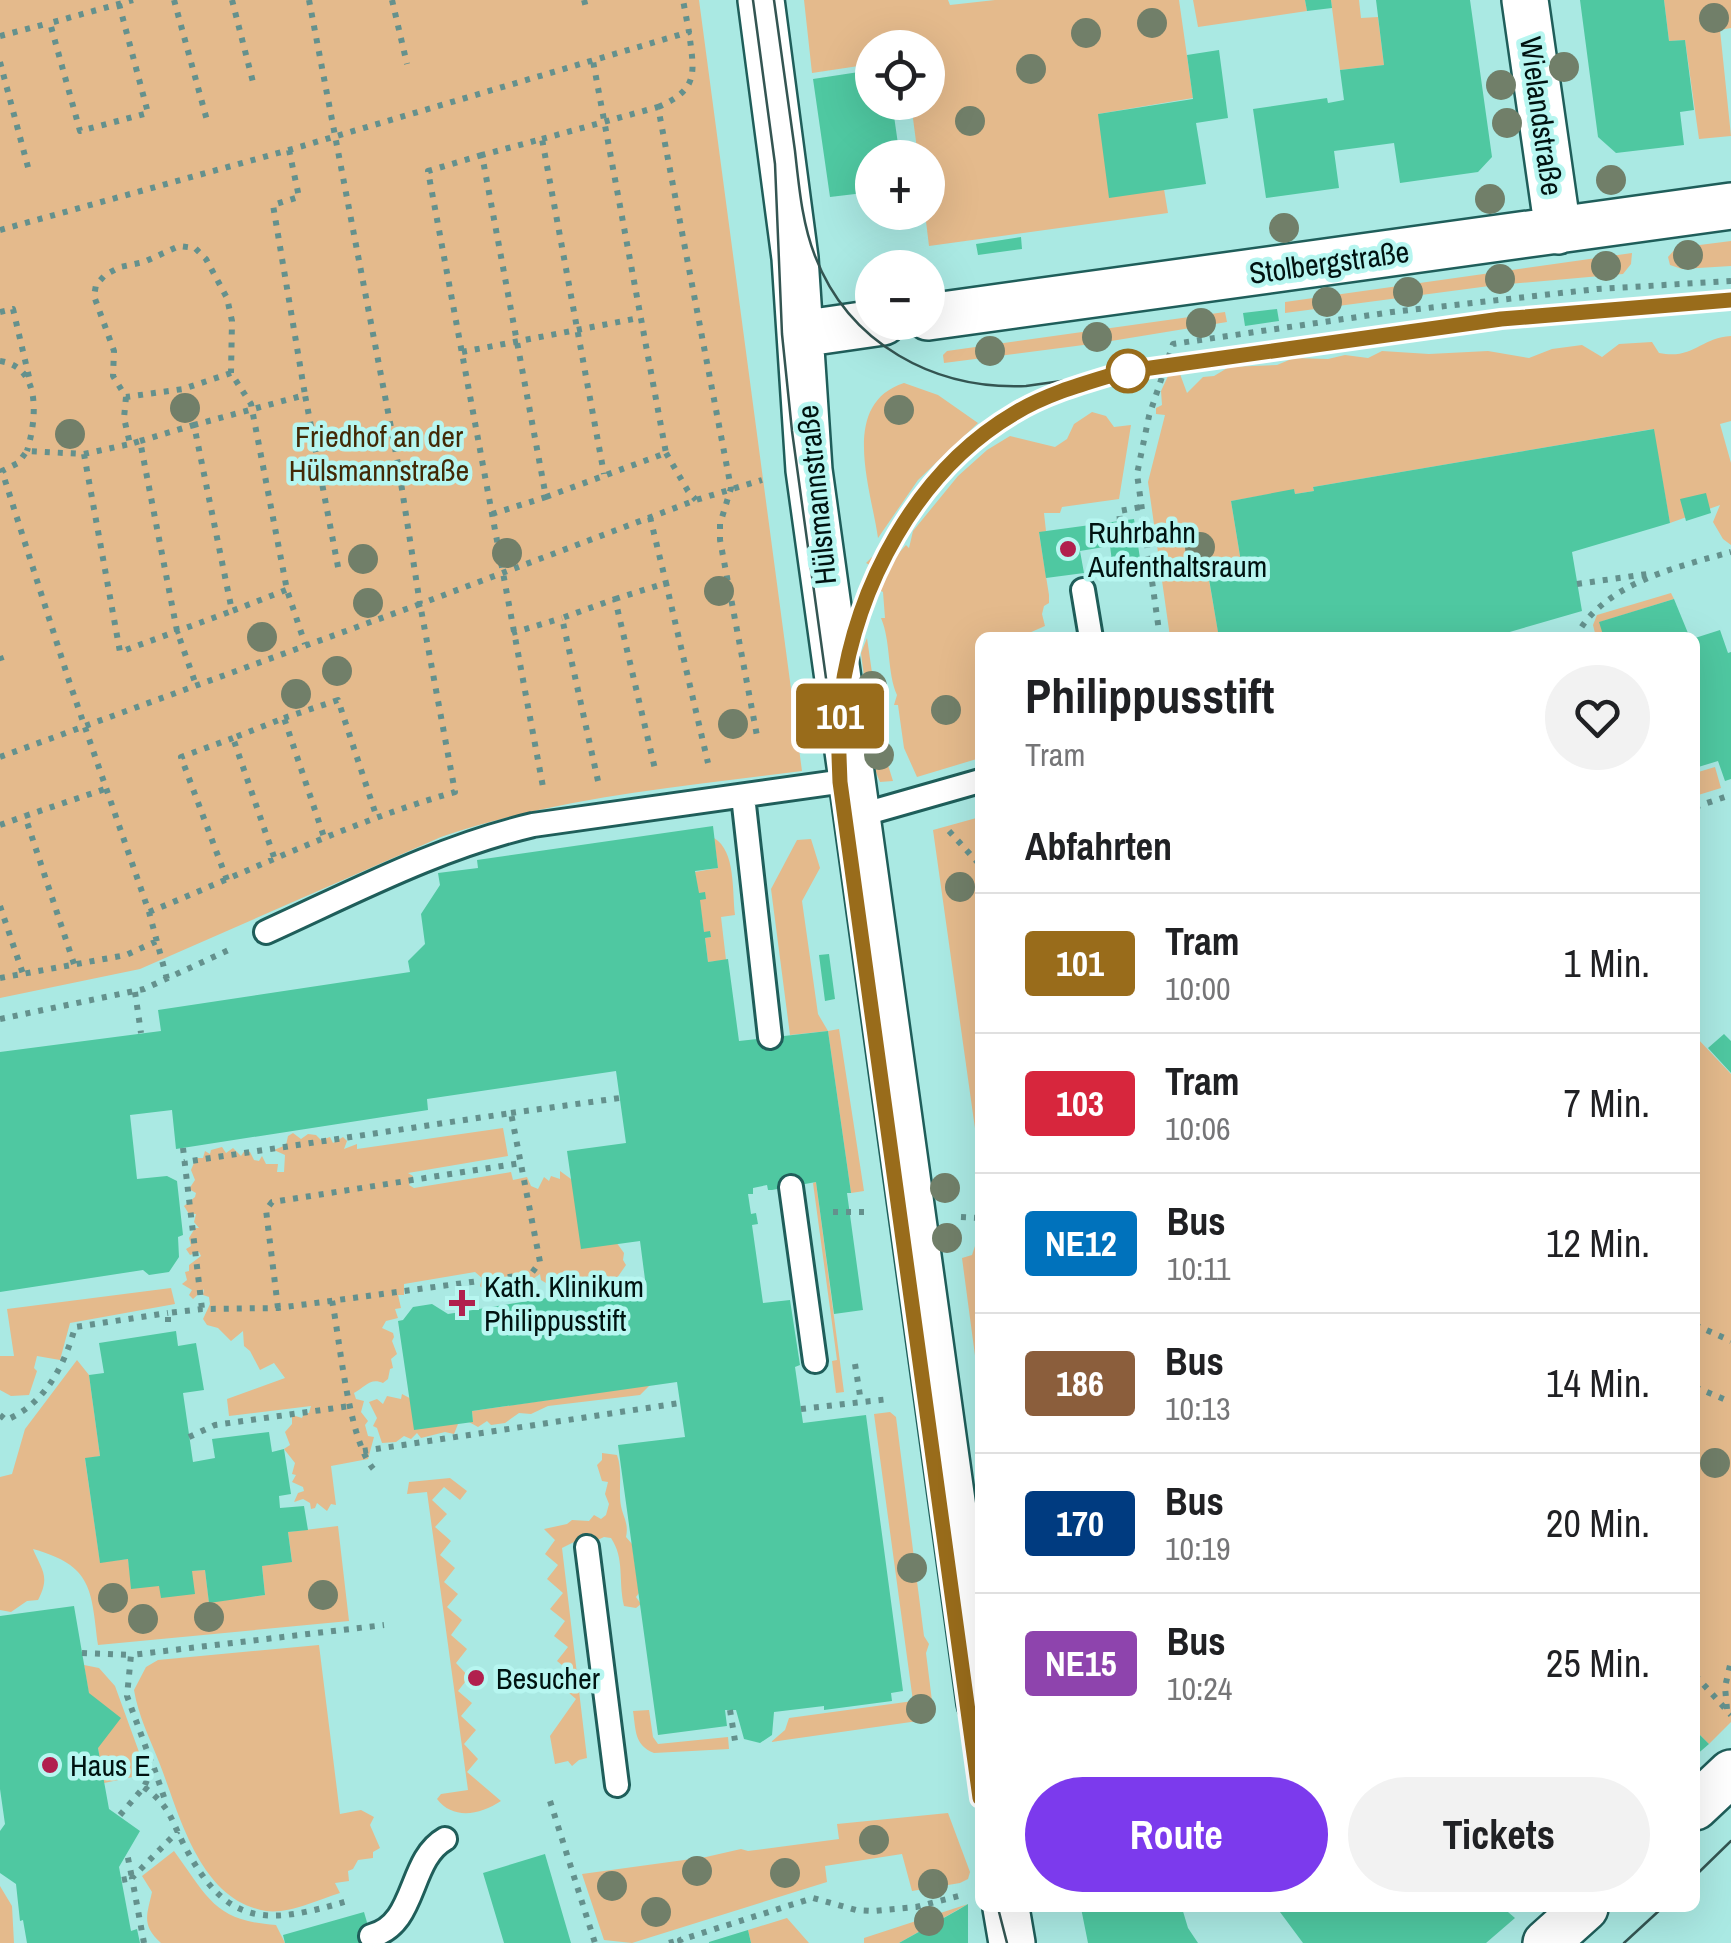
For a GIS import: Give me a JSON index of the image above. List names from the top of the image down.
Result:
{
  "streets": {
    "street": ["Wielandstraße", "Stolbergstraße", "Hülsmannstraße"]
  },
  "crossings": [
    ["Wielandstraße", "Stolbergstraße"]
  ],
  "parks": ["Friedhof an der Hülsmannstraße"],
  "places": {
    "other": ["Ruhrbahn Aufenthaltsraum", "Besucher", "Haus E"],
    "health": ["Kath. Klinikum Philippusstift"]
  },
  "lines": ["tram line 101"],
  "page": {
    "on_map": "101",
    "map_buttons": ["+", "−"],
    "heading": [
      ["Philippusstift", "Tram"],
      "Abfahrten"
    ],
    "list": [
      {
        "mark": "101",
        "name": "Tram",
        "note": "10:00",
        "value": "1 Min."
      },
      {
        "mark": "103",
        "name": "Tram",
        "note": "10:06",
        "value": "7 Min."
      },
      {
        "mark": "NE12",
        "name": "Bus",
        "note": "10:11",
        "value": "12 Min."
      },
      {
        "mark": "186",
        "name": "Bus",
        "note": "10:13",
        "value": "14 Min."
      },
      {
        "mark": "170",
        "name": "Bus",
        "note": "10:19",
        "value": "20 Min."
      },
      {
        "mark": "NE15",
        "name": "Bus",
        "note": "10:24",
        "value": "25 Min."
      }
    ],
    "buttons": ["Route", "Tickets"]
  }
}
